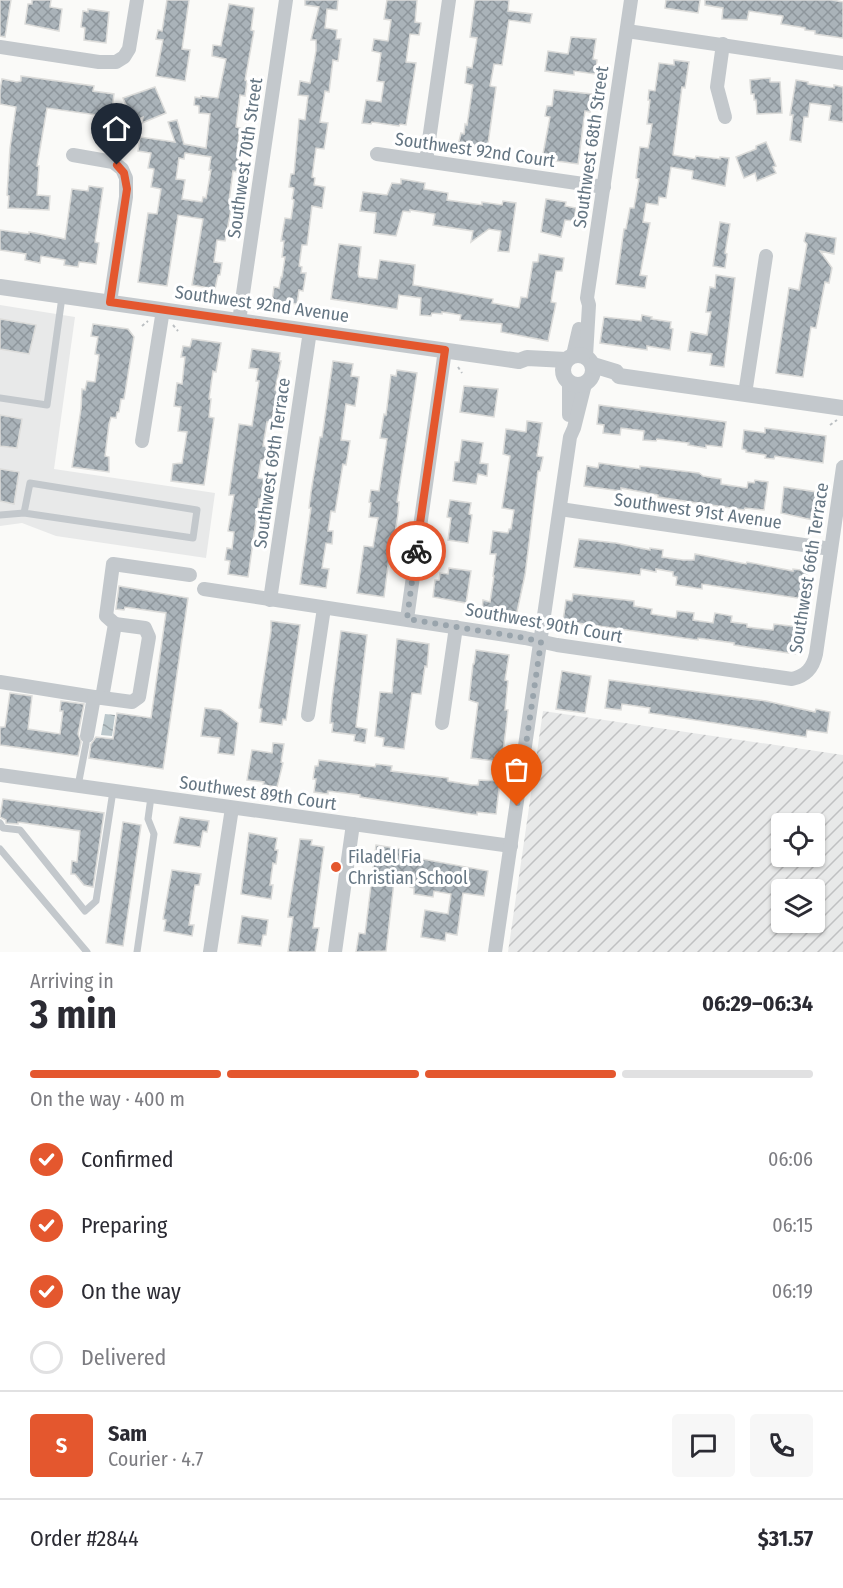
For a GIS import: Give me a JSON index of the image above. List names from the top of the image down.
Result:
{
  "streets": {
    "street": [
      "Southwest 68th Street",
      "Southwest 92nd Court",
      "Southwest 70th Street",
      "Southwest 92nd Avenue",
      "Southwest 69th Terrace",
      "Southwest 91st Avenue",
      "Southwest 66th Terrace",
      "Southwest 90th Court",
      "Southwest 89th Court"
    ]
  },
  "crossings": [
    ["Southwest 68th Street", "Southwest 92nd Court"],
    ["Southwest 68th Street", "Southwest 92nd Avenue"],
    ["Southwest 68th Street", "Southwest 91st Avenue"],
    ["Southwest 68th Street", "Southwest 90th Court"],
    ["Southwest 68th Street", "Southwest 89th Court"],
    ["Southwest 70th Street", "Southwest 92nd Avenue"],
    ["Southwest 92nd Avenue", "Southwest 69th Terrace"],
    ["Southwest 69th Terrace", "Southwest 90th Court"],
    ["Southwest 91st Avenue", "Southwest 66th Terrace"],
    ["Southwest 66th Terrace", "Southwest 90th Court"]
  ],
  "places": ["Filadel Fia Christian School"],
  "page": {
    "heading": ["3 min", "Arriving in", "06:29–06:34"],
    "panel": [
      "Sam",
      "Courier · 4.7",
      "Order #2844",
      "$31.57"
    ],
    "bar": "On the way · 400 m",
    "list": [
      ["Confirmed", "06:06"],
      ["Preparing", "06:15"],
      ["On the way", "06:19"],
      "Delivered"
    ],
    "round": "S"
  }
}
